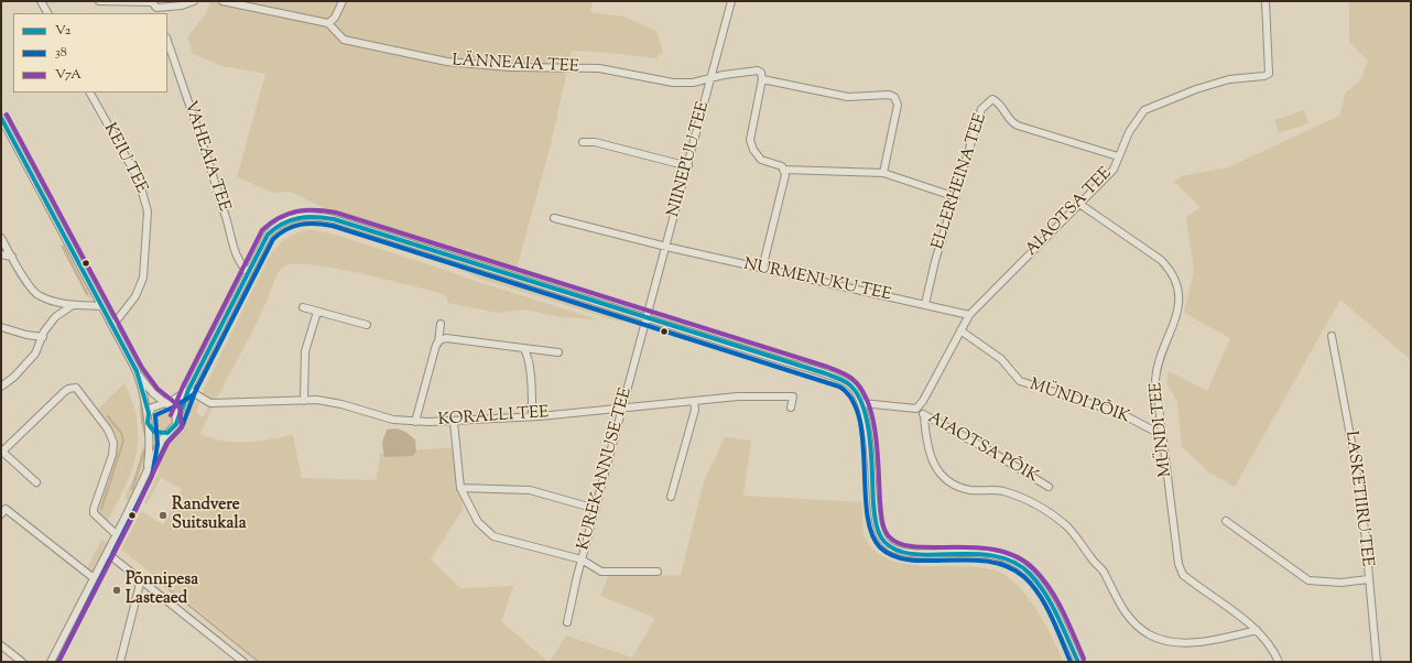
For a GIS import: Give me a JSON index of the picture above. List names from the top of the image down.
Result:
{
  "streets": {
    "street": [
      "LÄNNEAIA TEE",
      "VAHEAIA TEE",
      "KEIU TEE",
      "NIINEPUU TEE",
      "ELLERHEINA TEE",
      "AIAOTSA TEE",
      "NURMENUKU TEE",
      "MÜNDI PÕIK",
      "KORALLI TEE",
      "MÜNDI TEE",
      "AIAOTSA PÕIK",
      "KUREKANNUSE TEE",
      "LASKETIIRU TEE"
    ]
  },
  "crossings": [
    ["LÄNNEAIA TEE", "NIINEPUU TEE"],
    ["NIINEPUU TEE", "NURMENUKU TEE"],
    ["NIINEPUU TEE", "KUREKANNUSE TEE"],
    ["ELLERHEINA TEE", "AIAOTSA TEE"],
    ["ELLERHEINA TEE", "NURMENUKU TEE"],
    ["AIAOTSA TEE", "NURMENUKU TEE"],
    ["AIAOTSA TEE", "MÜNDI PÕIK"],
    ["AIAOTSA TEE", "MÜNDI TEE"],
    ["AIAOTSA TEE", "AIAOTSA PÕIK"],
    ["MÜNDI PÕIK", "MÜNDI TEE"],
    ["KORALLI TEE", "KUREKANNUSE TEE"]
  ],
  "places": ["Randvere Suitsukala", "Põnnipesa Lasteaed"],
  "lines": ["transit line V7A", "transit line V2", "transit line 38"],
  "legend": ["V2", "38", "V7A"]
}
